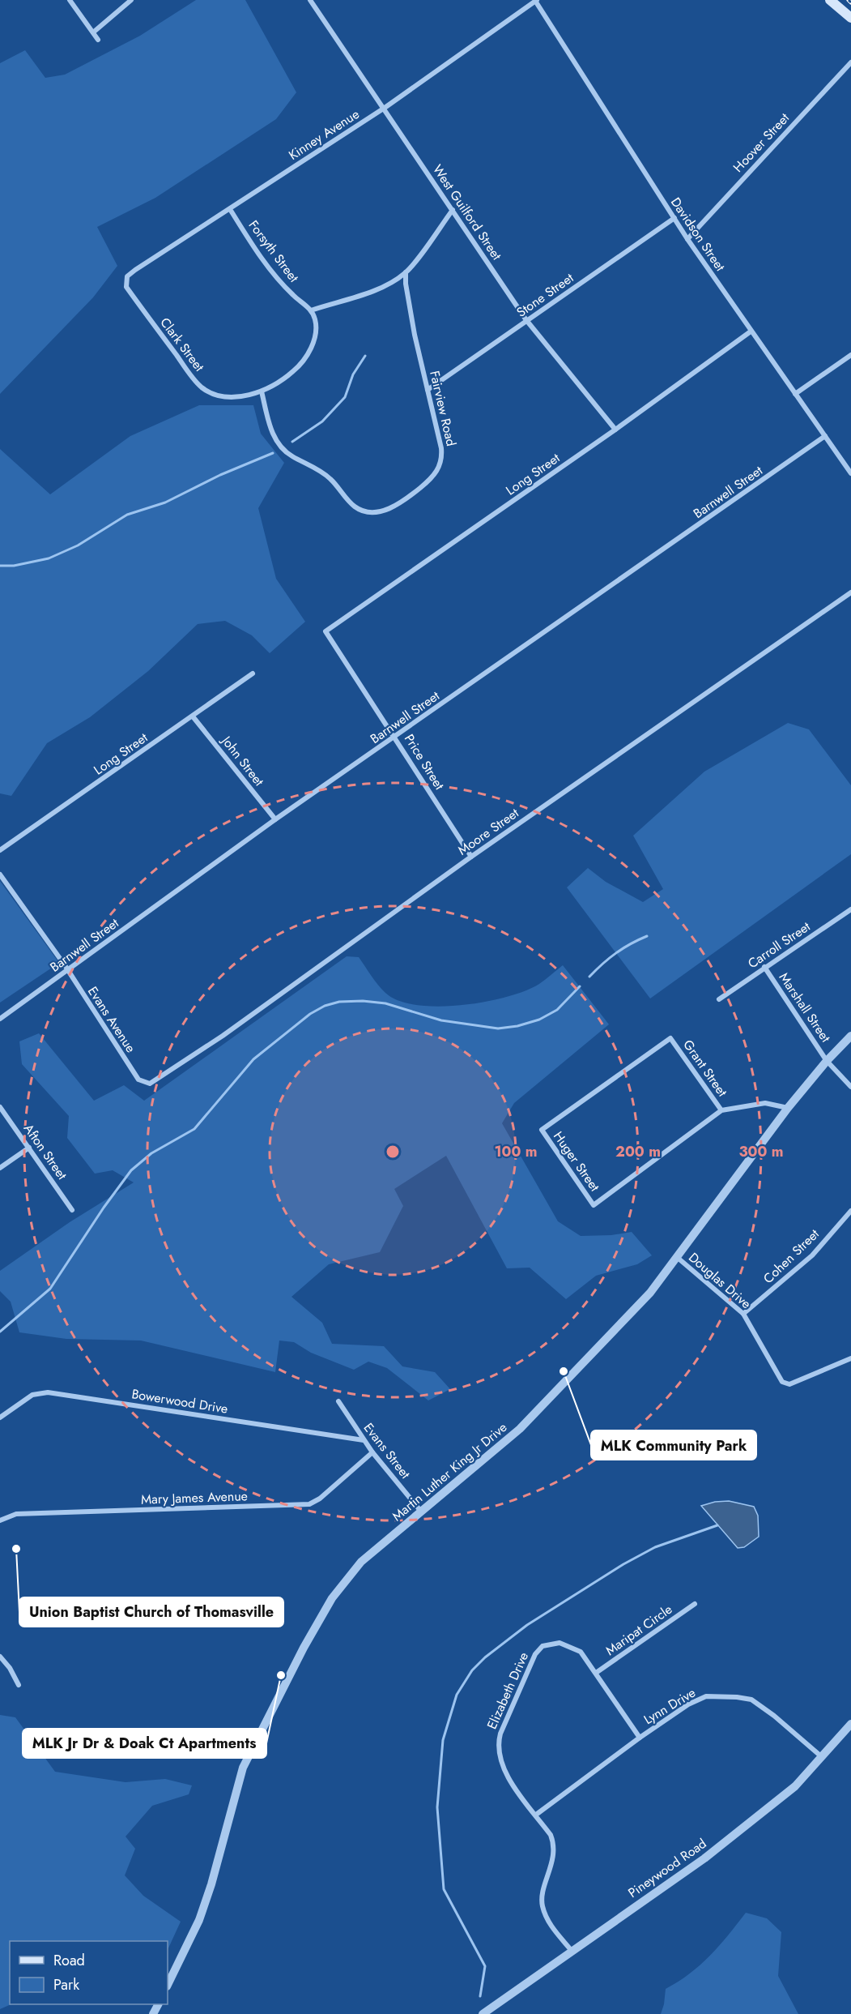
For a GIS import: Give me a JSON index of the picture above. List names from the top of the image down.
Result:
{
  "streets": {
    "street": [
      "Kinney Avenue",
      "Hoover Street",
      "West Guilford Street",
      "Davidson Street",
      "Forsyth Street",
      "Stone Street",
      "Clark Street",
      "Fairview Road",
      "Long Street",
      "Barnwell Street",
      "John Street",
      "Price Street",
      "Moore Street",
      "Carroll Street",
      "Marshall Street",
      "Evans Avenue",
      "Grant Street",
      "Afton Street",
      "Huger Street",
      "Cohen Street",
      "Douglas Drive",
      "Bowerwood Drive",
      "Evans Street",
      "Martin Luther King Jr Drive",
      "Mary James Avenue",
      "Maripat Circle",
      "Elizabeth Drive",
      "Lynn Drive",
      "Pineywood Road"
    ]
  },
  "crossings": [
    ["Kinney Avenue", "West Guilford Street"],
    ["Kinney Avenue", "Davidson Street"],
    ["Kinney Avenue", "Forsyth Street"],
    ["Kinney Avenue", "Clark Street"],
    ["Hoover Street", "Davidson Street"],
    ["West Guilford Street", "Stone Street"],
    ["West Guilford Street", "Long Street"],
    ["Davidson Street", "Stone Street"],
    ["Davidson Street", "Long Street"],
    ["Davidson Street", "Barnwell Street"],
    ["Stone Street", "Fairview Road"],
    ["Clark Street", "Fairview Road"],
    ["Long Street", "John Street"],
    ["Long Street", "Price Street"],
    ["Barnwell Street", "John Street"],
    ["Barnwell Street", "Price Street"],
    ["Barnwell Street", "Evans Avenue"],
    ["Price Street", "Moore Street"],
    ["Moore Street", "Evans Avenue"],
    ["Carroll Street", "Marshall Street"],
    ["Marshall Street", "Martin Luther King Jr Drive"],
    ["Grant Street", "Huger Street"],
    ["Cohen Street", "Douglas Drive"],
    ["Douglas Drive", "Martin Luther King Jr Drive"],
    ["Bowerwood Drive", "Evans Street"],
    ["Evans Street", "Martin Luther King Jr Drive"],
    ["Evans Street", "Mary James Avenue"],
    ["Maripat Circle", "Elizabeth Drive"],
    ["Elizabeth Drive", "Lynn Drive"],
    ["Elizabeth Drive", "Pineywood Road"],
    ["Lynn Drive", "Pineywood Road"]
  ],
  "places": ["MLK Community Park", "Union Baptist Church of Thomasville", "MLK Jr Dr & Doak Ct Apartments"],
  "legend": ["Road", "Park"],
  "rings": ["100 m", "200 m", "300 m"]
}
